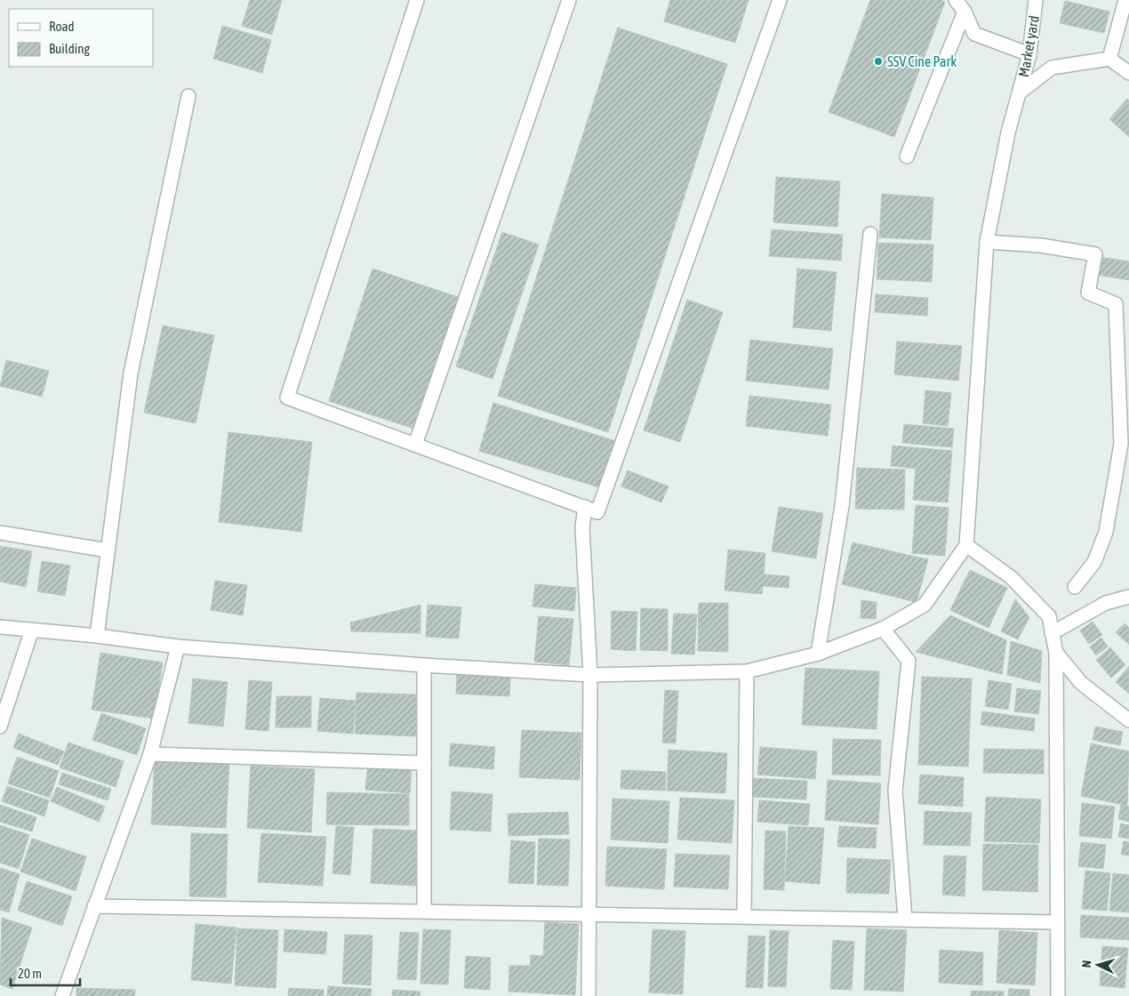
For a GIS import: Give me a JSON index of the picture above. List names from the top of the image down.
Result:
{
  "streets": {
    "street": ["Market yard"]
  },
  "places": ["SSV Cine Park"],
  "legend": ["Road", "Building"],
  "scale_bar": "20 m",
  "north": "left"
}
